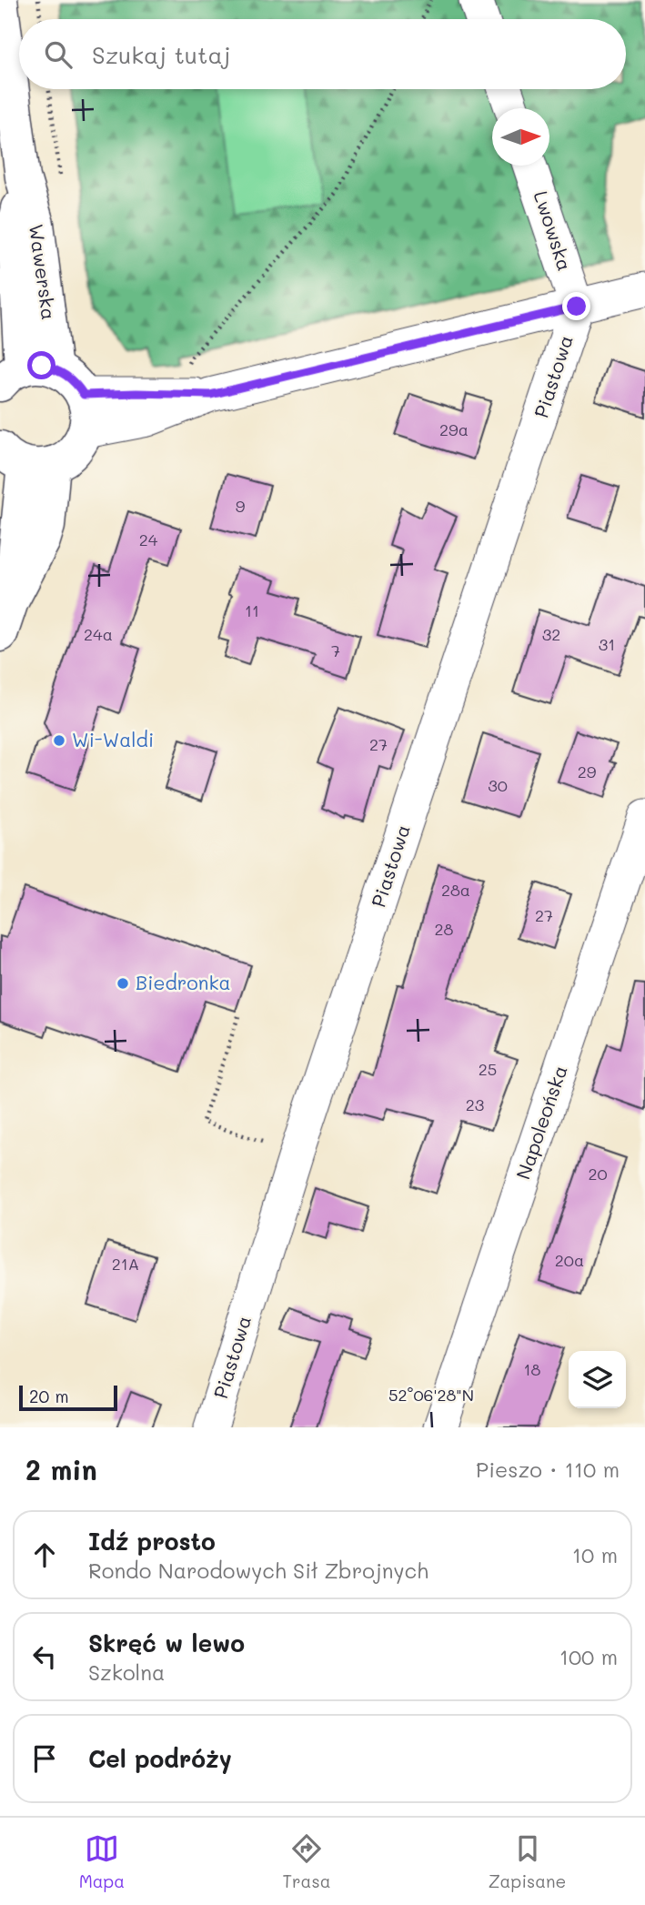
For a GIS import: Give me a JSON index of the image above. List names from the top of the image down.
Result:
{
  "streets": {
    "street": [
      "Lwowska",
      "Wawerska",
      "Piastowa",
      "Napoleońska"
    ]
  },
  "crossings": [
    ["Lwowska", "Piastowa"]
  ],
  "places": ["Wi-Waldi", "Biedronka"],
  "house_numbers": [
    "29a",
    "9",
    "24",
    "11",
    "24a",
    "32",
    "31",
    "7",
    "27",
    "29",
    "30",
    "28a",
    "27",
    "28",
    "25",
    "23",
    "20",
    "20a",
    "21A",
    "18"
  ],
  "scale_bar": "20 m",
  "north": "right",
  "page": {
    "search": "Szukaj tutaj",
    "scale": "20 m",
    "heading": ["2 min", "Pieszo · 110 m"],
    "list": [
      ["Idź prosto", "Rondo Narodowych Sił Zbrojnych", "10 m"],
      ["Skręć w lewo", "Szkolna", "100 m"],
      "Cel podróży"
    ],
    "nav": ["Mapa", "Trasa", "Zapisane"]
  },
  "coordinates": ["52°06'28\"N"]
}
